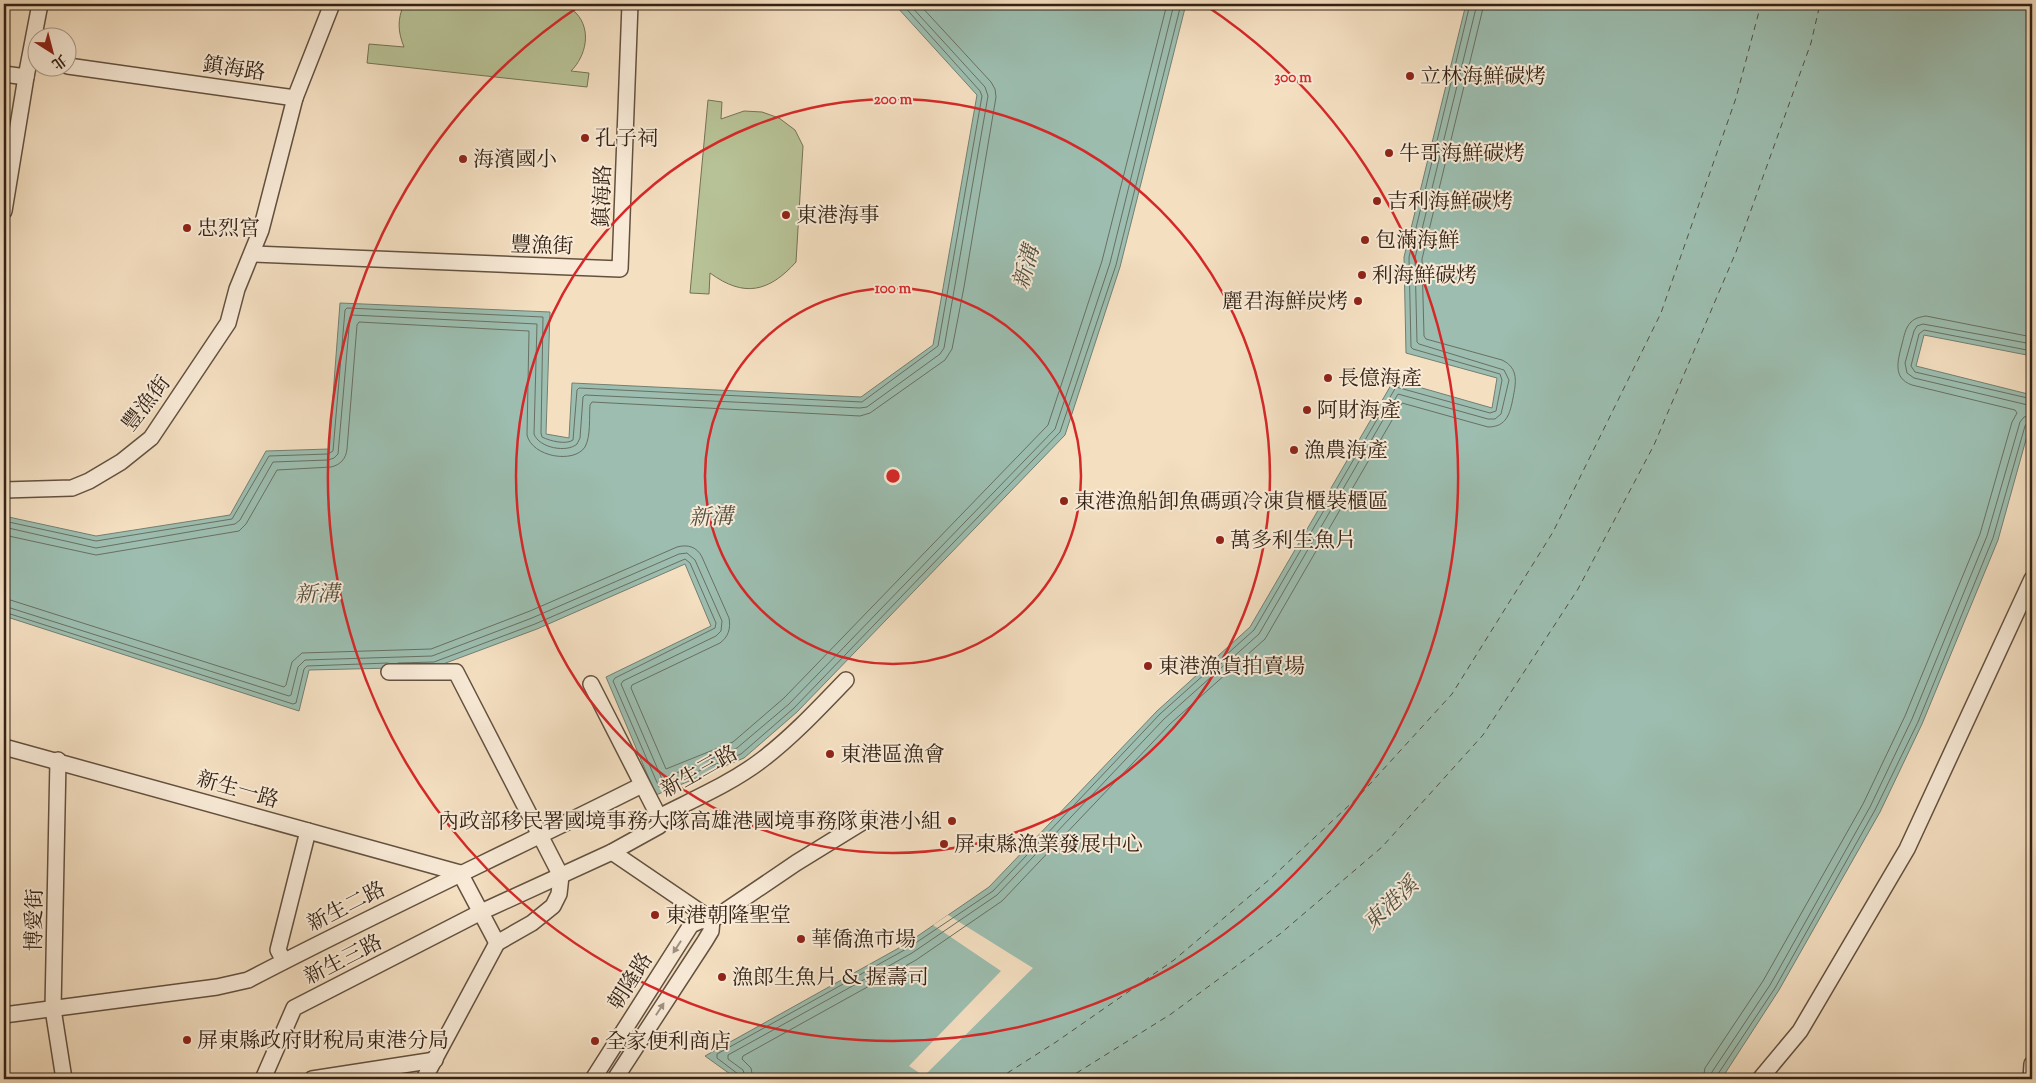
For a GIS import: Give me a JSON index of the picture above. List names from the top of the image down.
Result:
{
  "streets": {
    "street": [
      "鎮海路",
      "豐漁街",
      "新生三路",
      "新生一路",
      "新生二路",
      "博愛街",
      "朝隆路"
    ]
  },
  "crossings": [
    ["鎮海路", "豐漁街"],
    ["新生一路", "新生二路"],
    ["新生一路", "博愛街"],
    ["新生二路", "博愛街"]
  ],
  "water": ["新溝", "東港溪"],
  "places": [
    "立林海鮮碳烤",
    "孔子祠",
    "牛哥海鮮碳烤",
    "海濱國小",
    "吉利海鮮碳烤",
    "東港海事",
    "忠烈宮",
    "包滿海鮮",
    "利海鮮碳烤",
    "麗君海鮮炭烤",
    "長億海產",
    "阿財海產",
    "漁農海產",
    "東港漁船卸魚碼頭冷凍貨櫃裝櫃區",
    "萬多利生魚片",
    "東港漁貨拍賣場",
    "東港區漁會",
    "內政部移民署國境事務大隊高雄港國境事務隊東港小組",
    "屏東縣漁業發展中心",
    "東港朝隆聖堂",
    "華僑漁市場",
    "漁郎生魚片 & 握壽司",
    "屏東縣政府財稅局東港分局",
    "全家便利商店"
  ],
  "north": "bottom right",
  "rings": ["300 m", "200 m", "100 m"]
}
